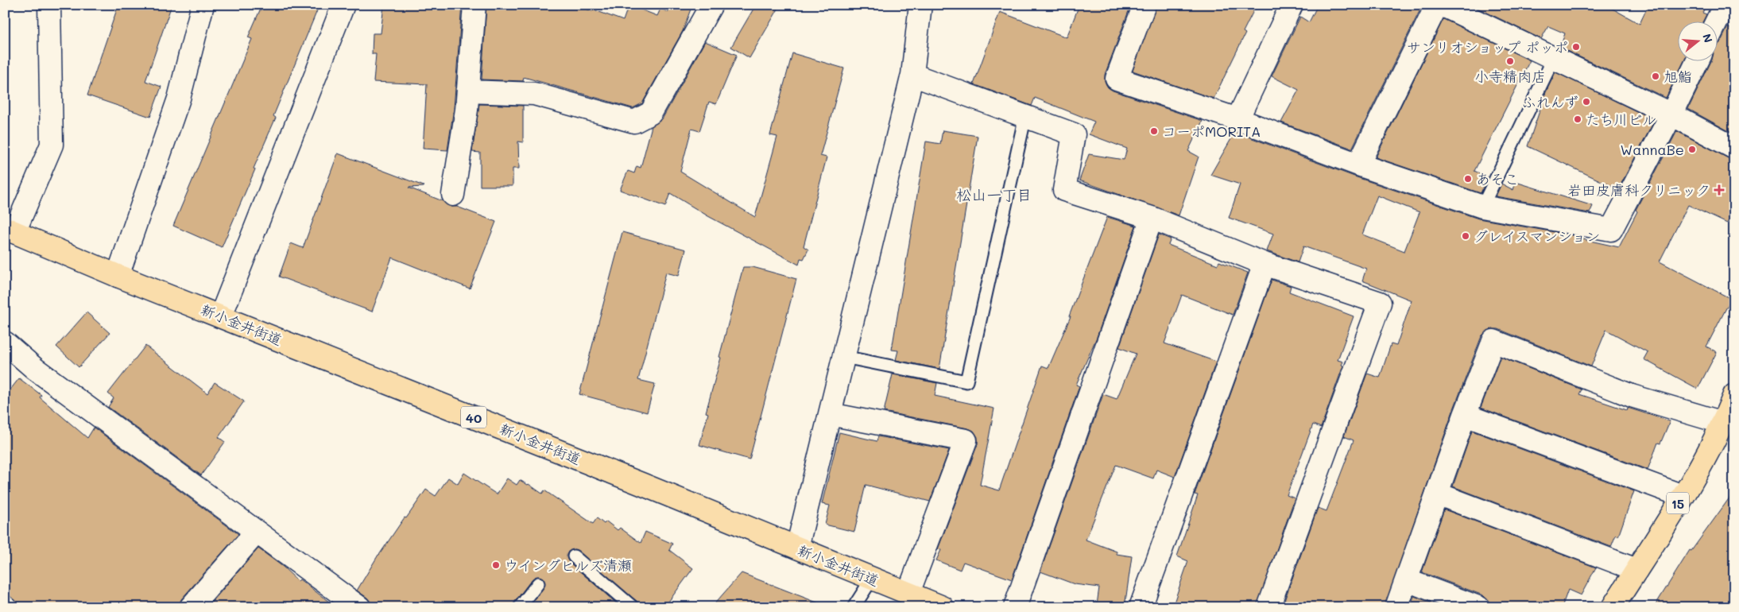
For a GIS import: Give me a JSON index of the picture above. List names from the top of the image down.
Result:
{
  "streets": {
    "main road": ["新小金井街道", "40", "15"]
  },
  "districts": ["松山一丁目"],
  "places": {
    "other": [
      "サンリオショップ ポッポ",
      "小寺精肉店",
      "旭鮨",
      "ふれんず",
      "たち川ビル",
      "コーポMORITA",
      "WannaBe",
      "あそこ",
      "グレイスマンション",
      "ウイングヒルズ清瀬"
    ],
    "health": ["岩田皮膚科クリニック"]
  },
  "north": "right"
}
